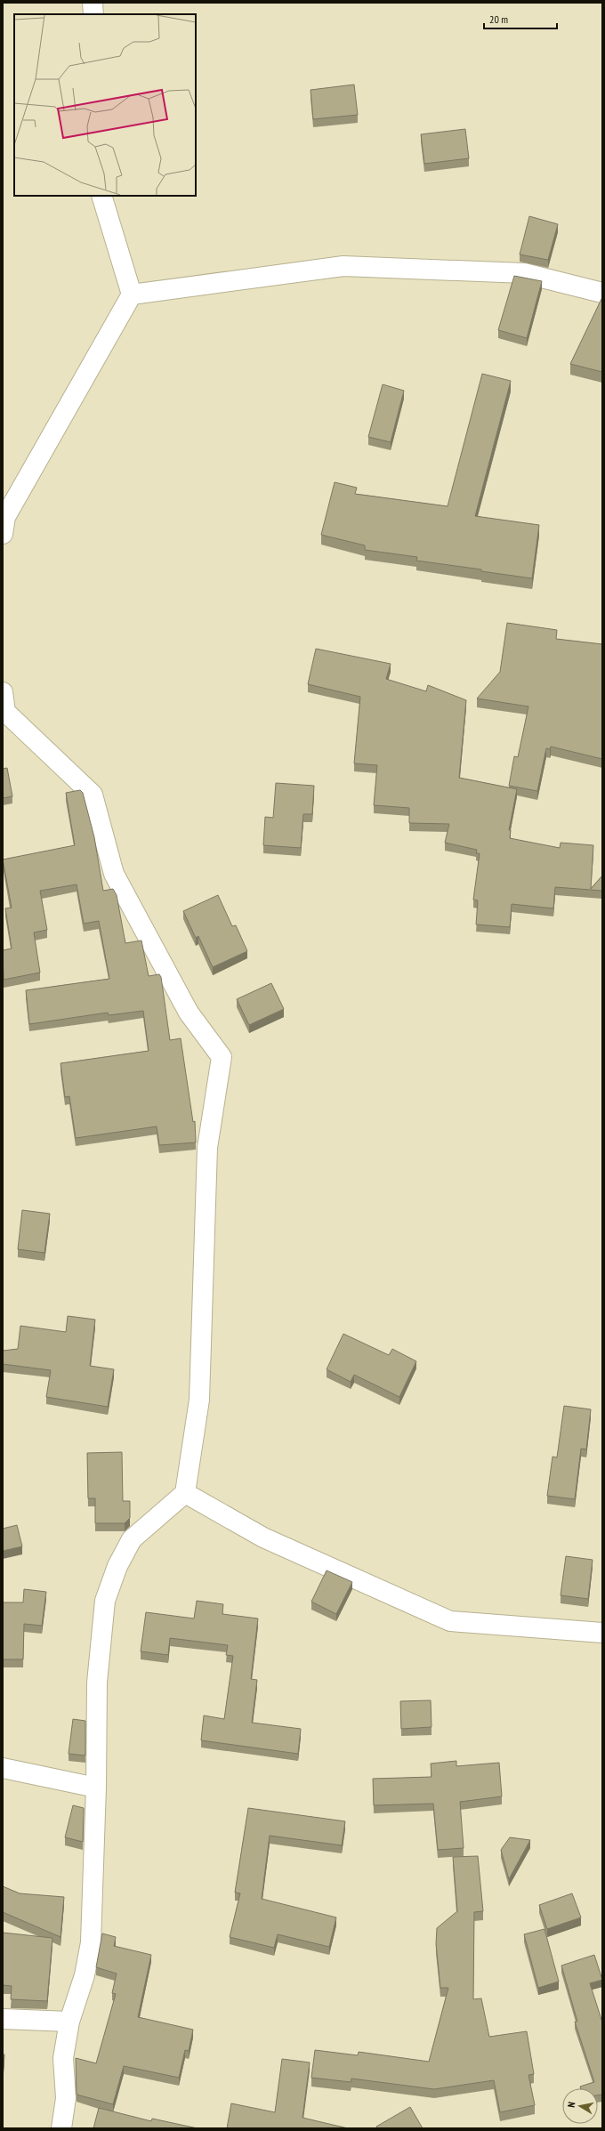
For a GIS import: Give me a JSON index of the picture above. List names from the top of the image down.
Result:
{
  "scale_bar": "20 m",
  "north": "left"
}
